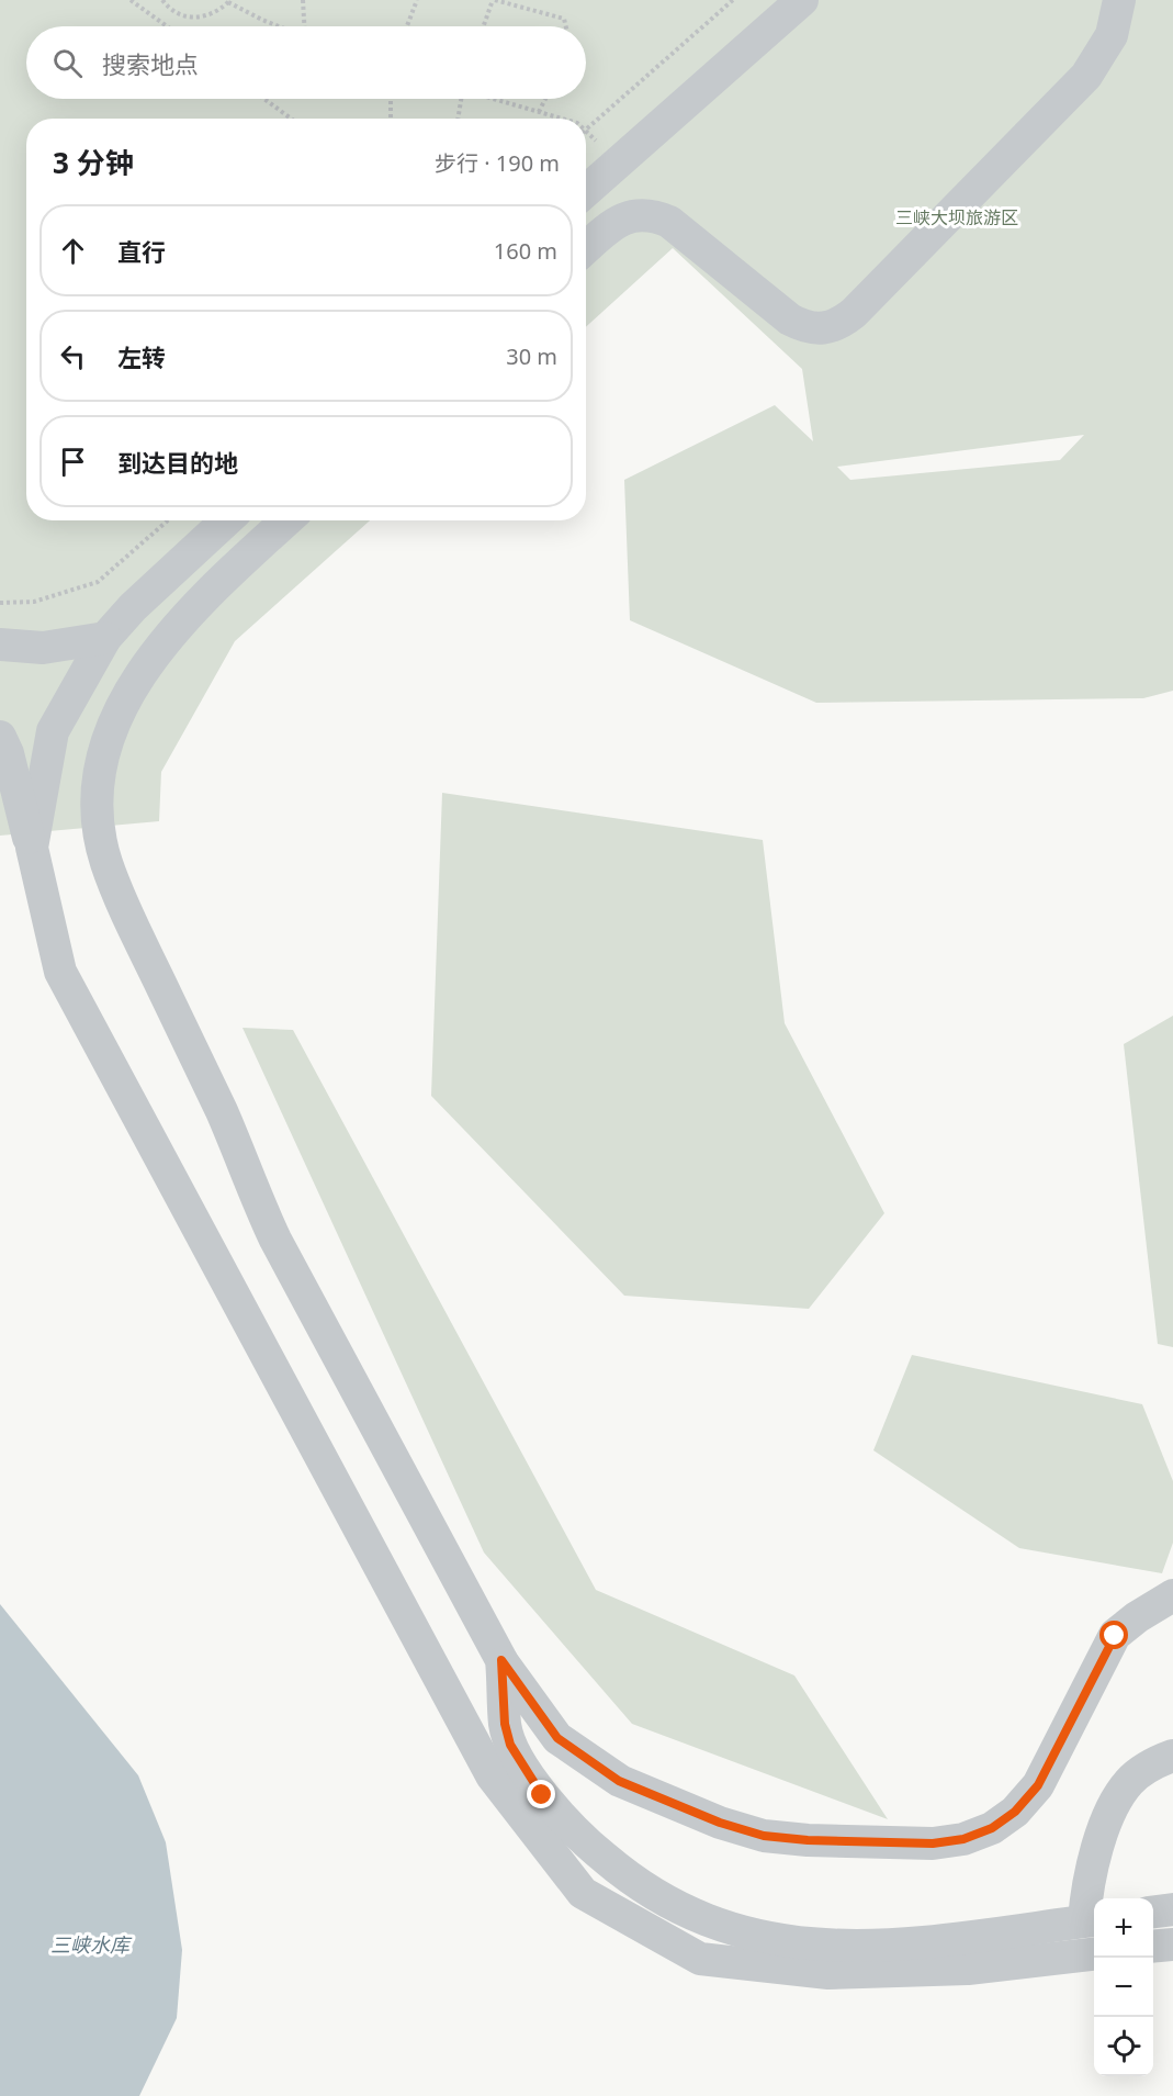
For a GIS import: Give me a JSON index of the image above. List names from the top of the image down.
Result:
{
  "water": ["三峡水库"],
  "parks": ["三峡大坝旅游区"],
  "page": {
    "search": "搜索地点",
    "heading": ["3 分钟", "步行 · 190 m"],
    "list": [
      ["直行", "160 m"],
      ["左转", "30 m"],
      "到达目的地"
    ],
    "map_buttons": ["+", "−"]
  }
}
